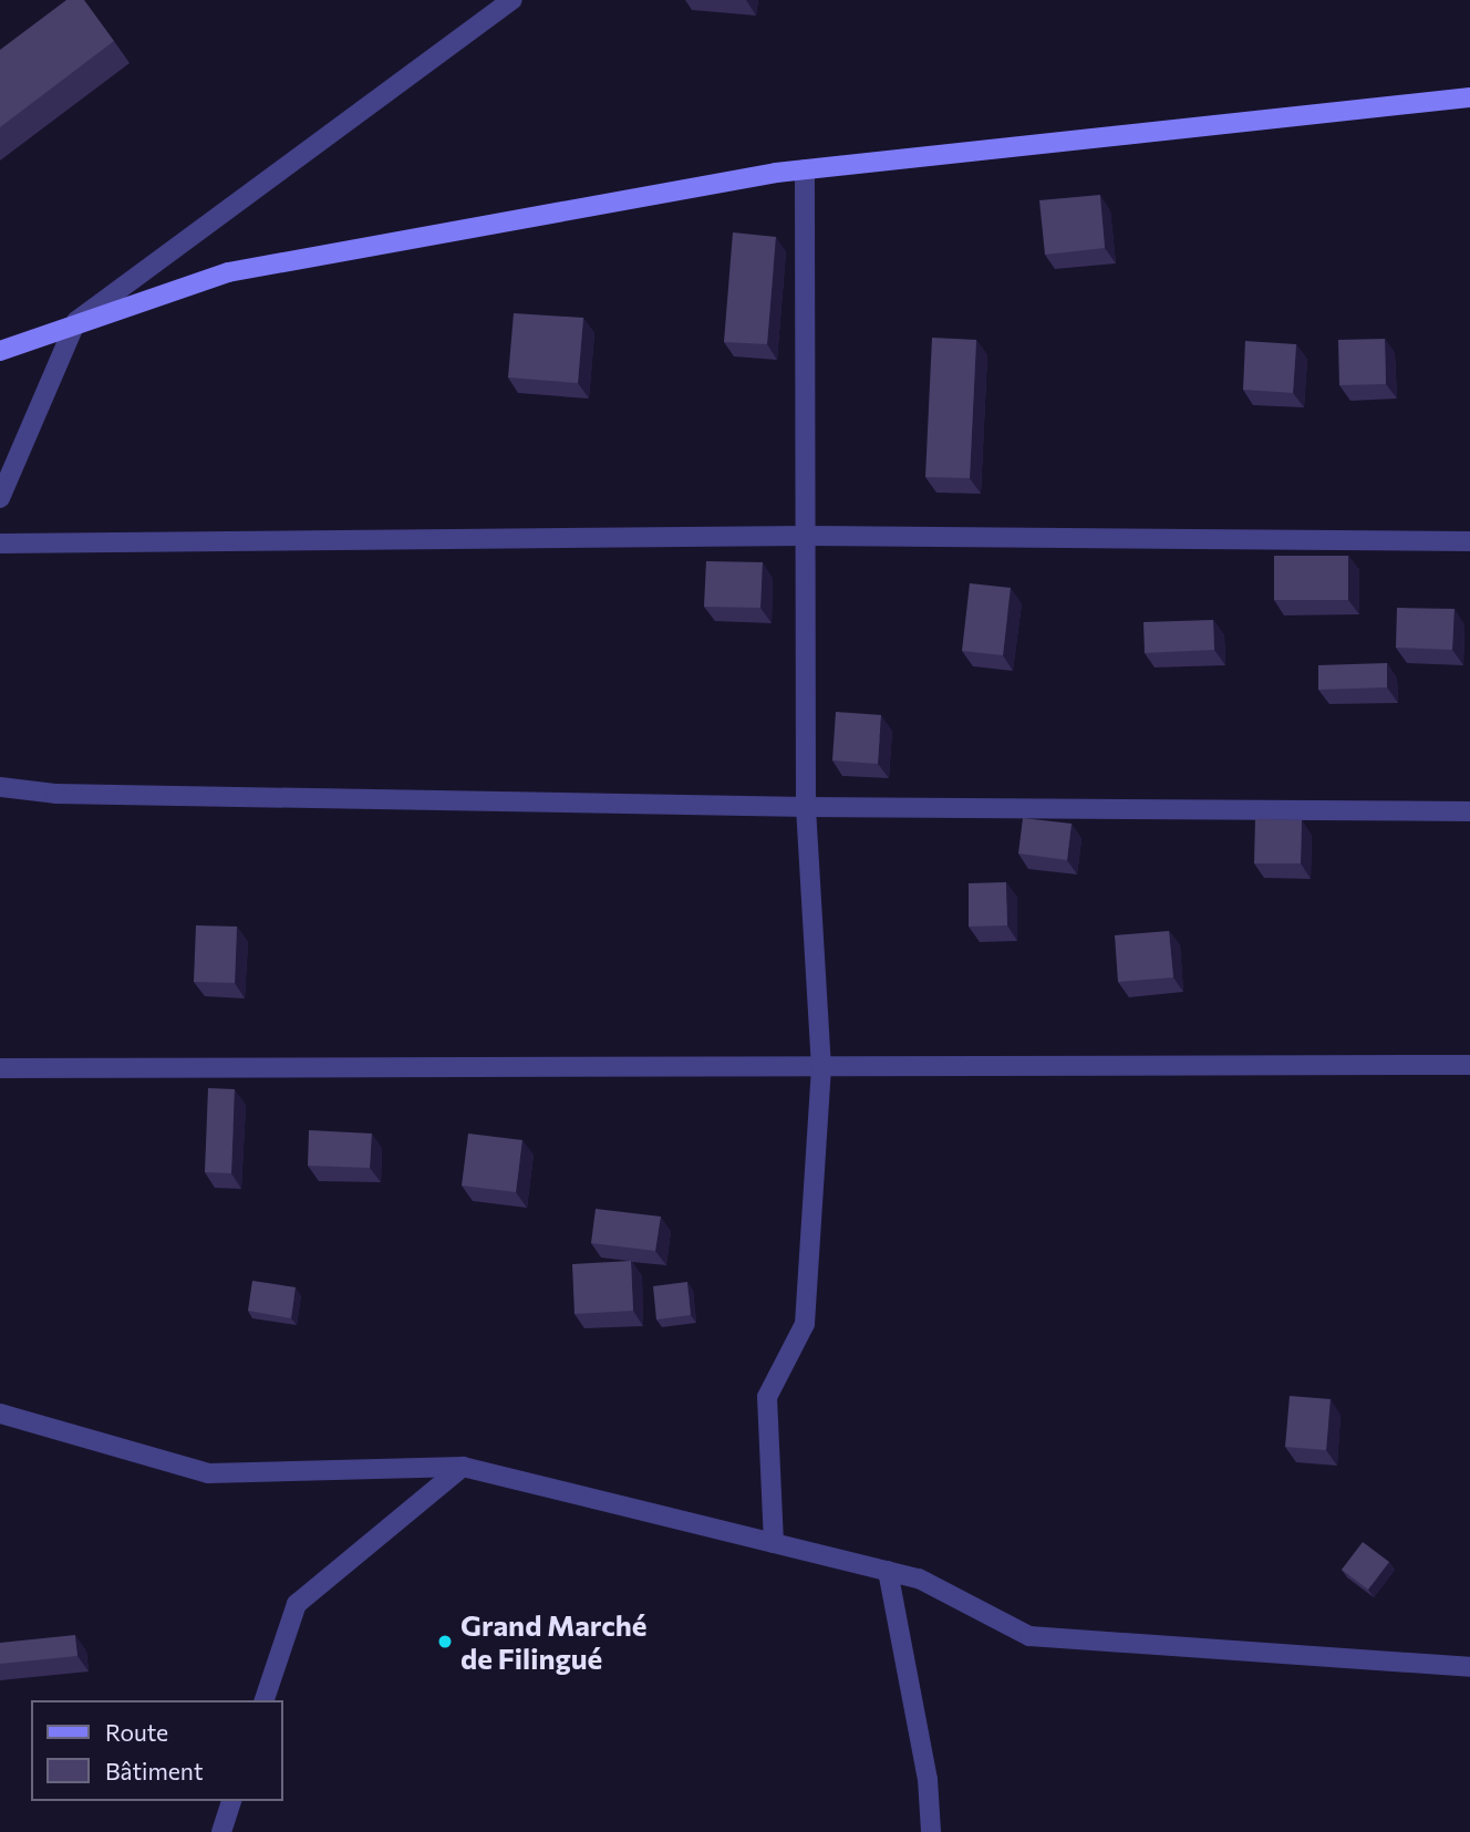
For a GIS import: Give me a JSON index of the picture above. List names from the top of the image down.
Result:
{
  "places": ["Grand Marché de Filingué"],
  "legend": ["Route", "Bâtiment"]
}
